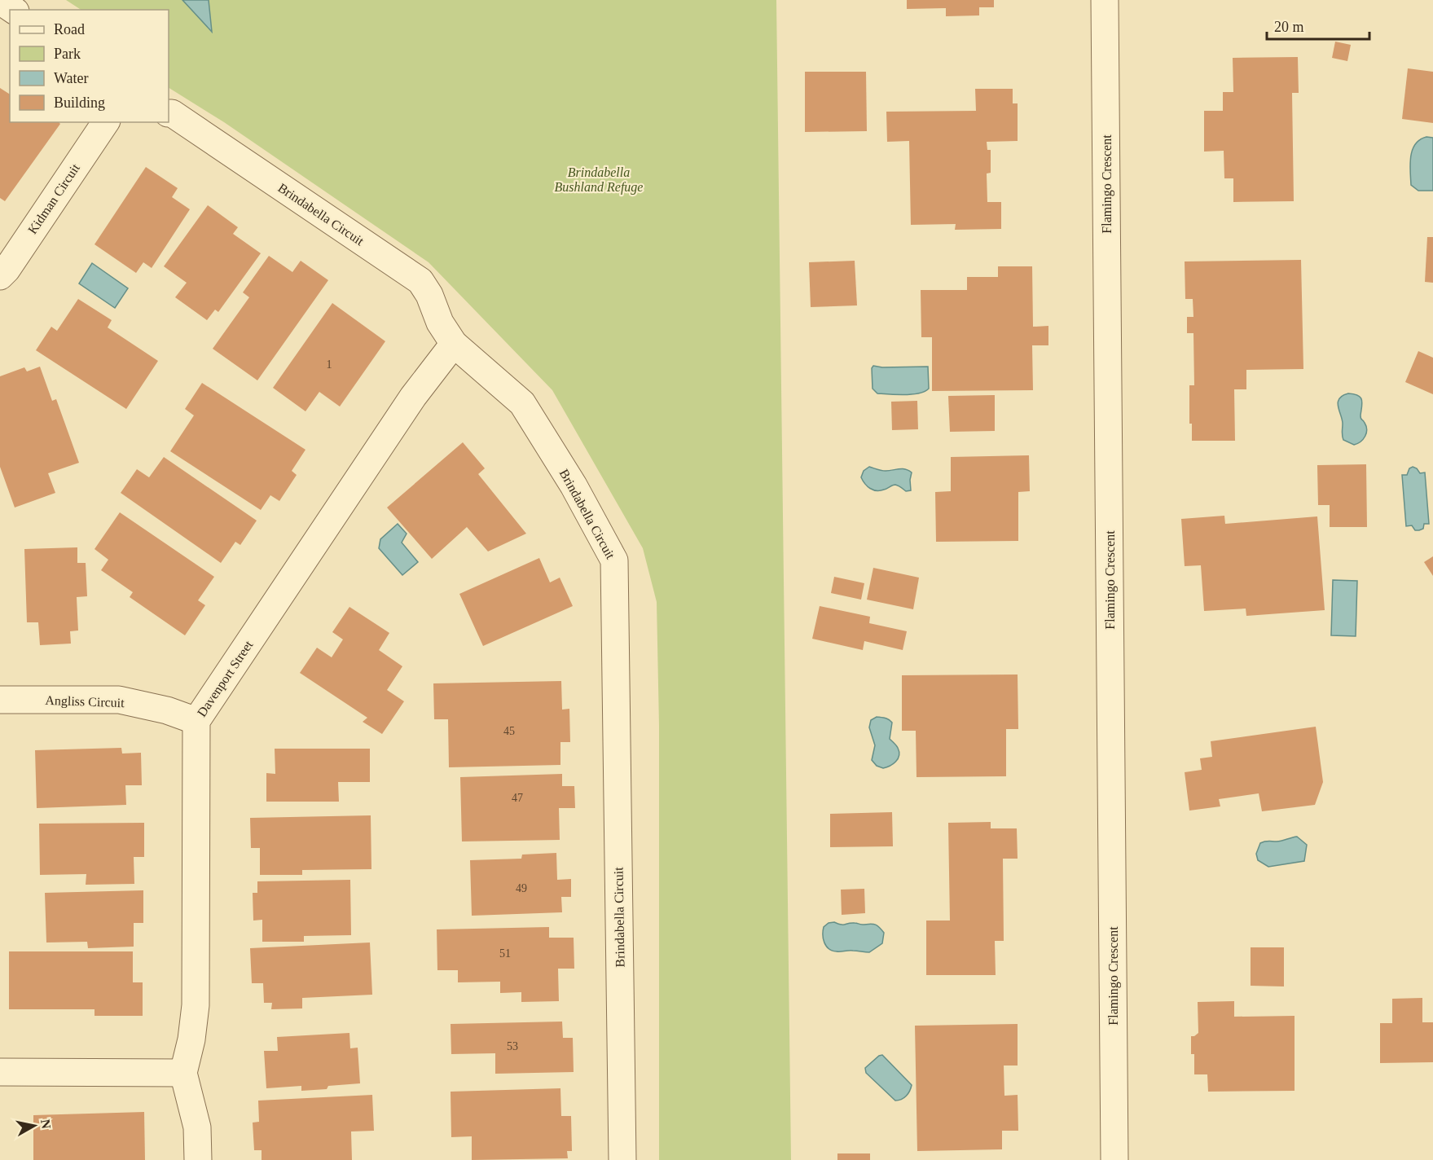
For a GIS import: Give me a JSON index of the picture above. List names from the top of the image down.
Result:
{
  "streets": {
    "street": [
      "Flamingo Crescent",
      "Kidman Circuit",
      "Brindabella Circuit",
      "Davenport Street",
      "Angliss Circuit"
    ]
  },
  "crossings": [
    ["Brindabella Circuit", "Davenport Street"],
    ["Davenport Street", "Angliss Circuit"]
  ],
  "parks": ["Brindabella Bushland Refuge"],
  "house_numbers": [
    "1",
    "45",
    "47",
    "49",
    "51",
    "53"
  ],
  "legend": [
    "Road",
    "Park",
    "Water",
    "Building"
  ],
  "scale_bar": "20 m",
  "north": "right"
}
